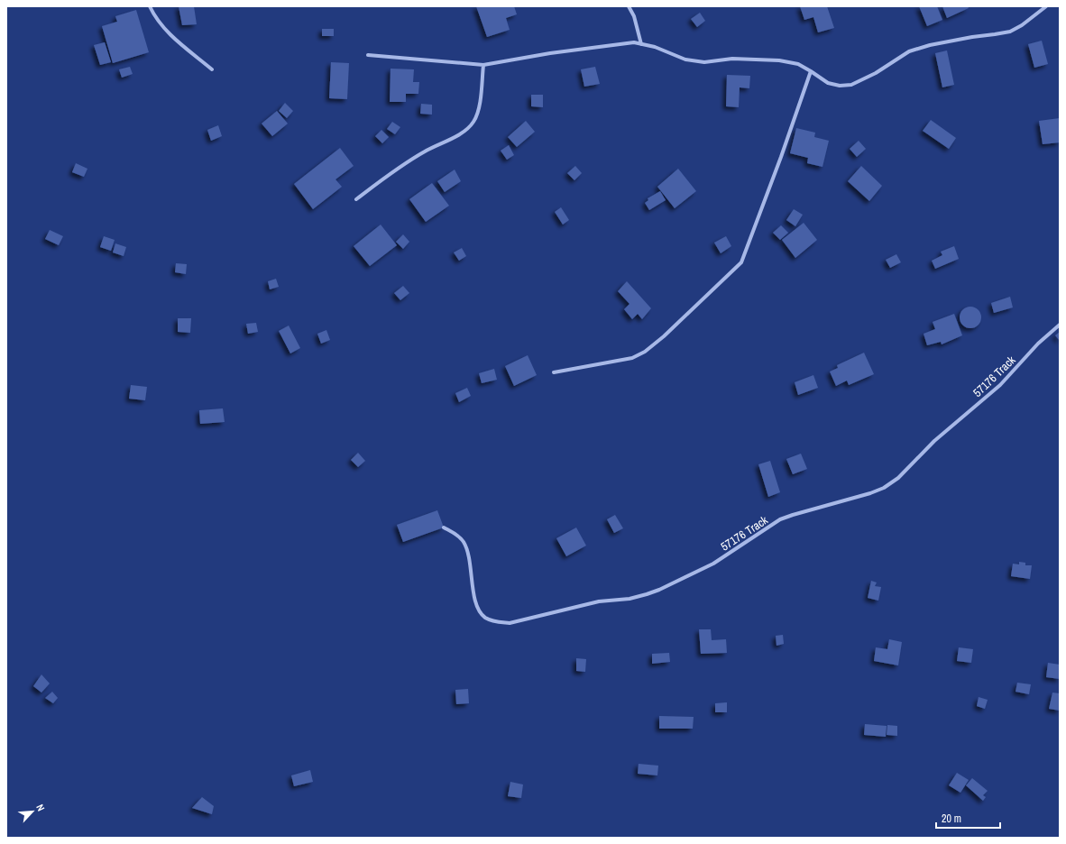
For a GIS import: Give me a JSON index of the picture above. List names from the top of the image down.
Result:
{
  "streets": {
    "street": ["57176 Track"]
  },
  "scale_bar": "20 m",
  "north": "top right"
}
